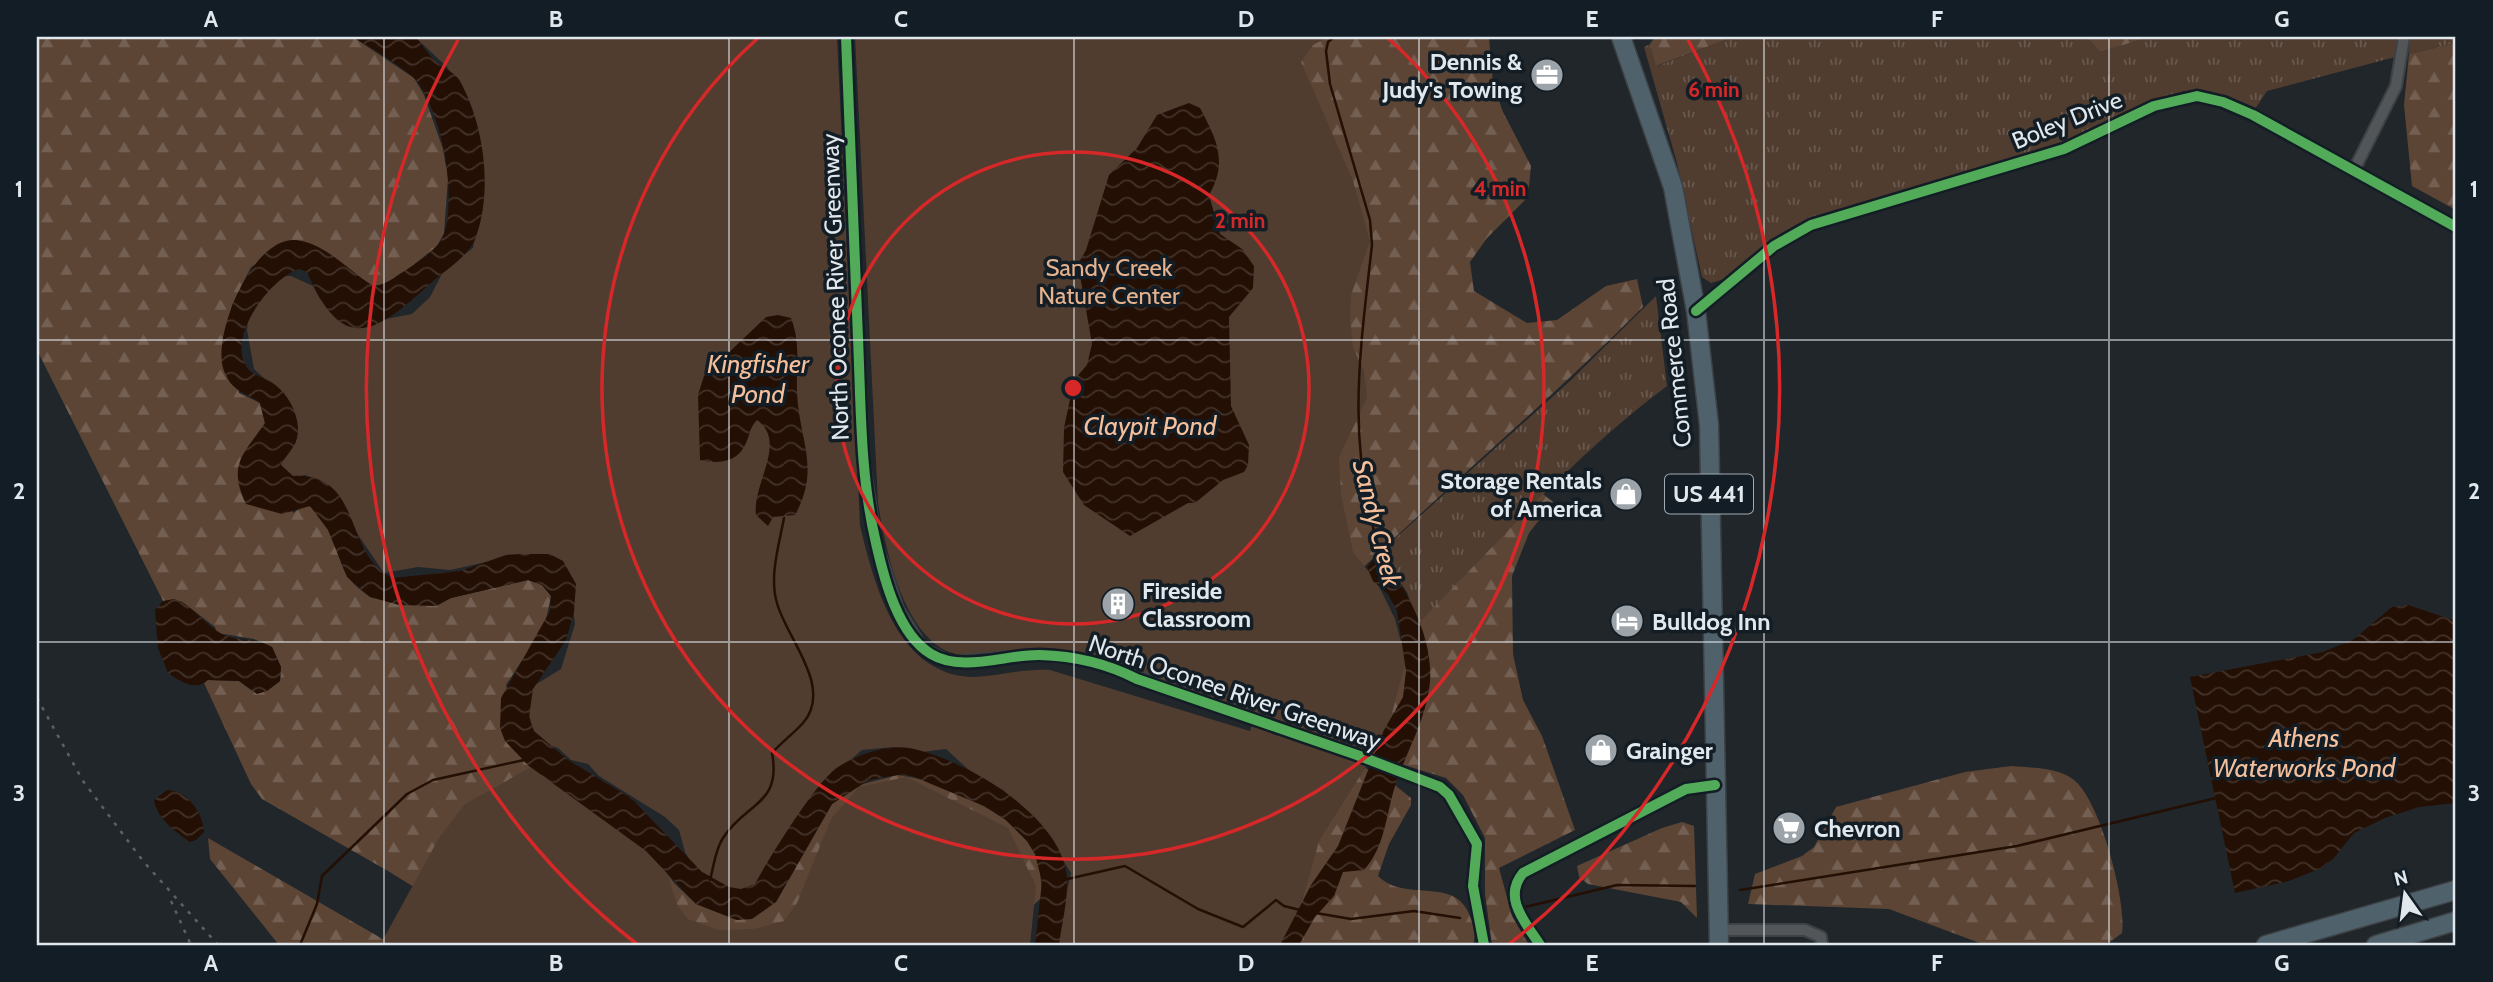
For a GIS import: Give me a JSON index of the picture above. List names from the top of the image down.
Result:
{
  "streets": {
    "highway": ["Commerce Road", "US 441"],
    "street": ["Boley Drive", "North Oconee River Greenway"]
  },
  "crossings": [
    ["Boley Drive", "Commerce Road"]
  ],
  "water": [
    "Kingfisher Pond",
    "Claypit Pond",
    "Sandy Creek",
    "Athens Waterworks Pond"
  ],
  "parks": ["Sandy Creek Nature Center"],
  "places": {
    "office": ["Dennis & Judy's Towing"],
    "shop": ["Storage Rentals of America", "Grainger"],
    "building": ["Fireside Classroom"],
    "hotel": ["Bulldog Inn"],
    "supermarket": ["Chevron"]
  },
  "north": "top",
  "grid": {
    "columns": [
      "A",
      "B",
      "C",
      "D",
      "E",
      "F",
      "G"
    ],
    "rows": ["1", "2", "3"]
  },
  "rings": ["6 min", "4 min", "2 min"]
}
